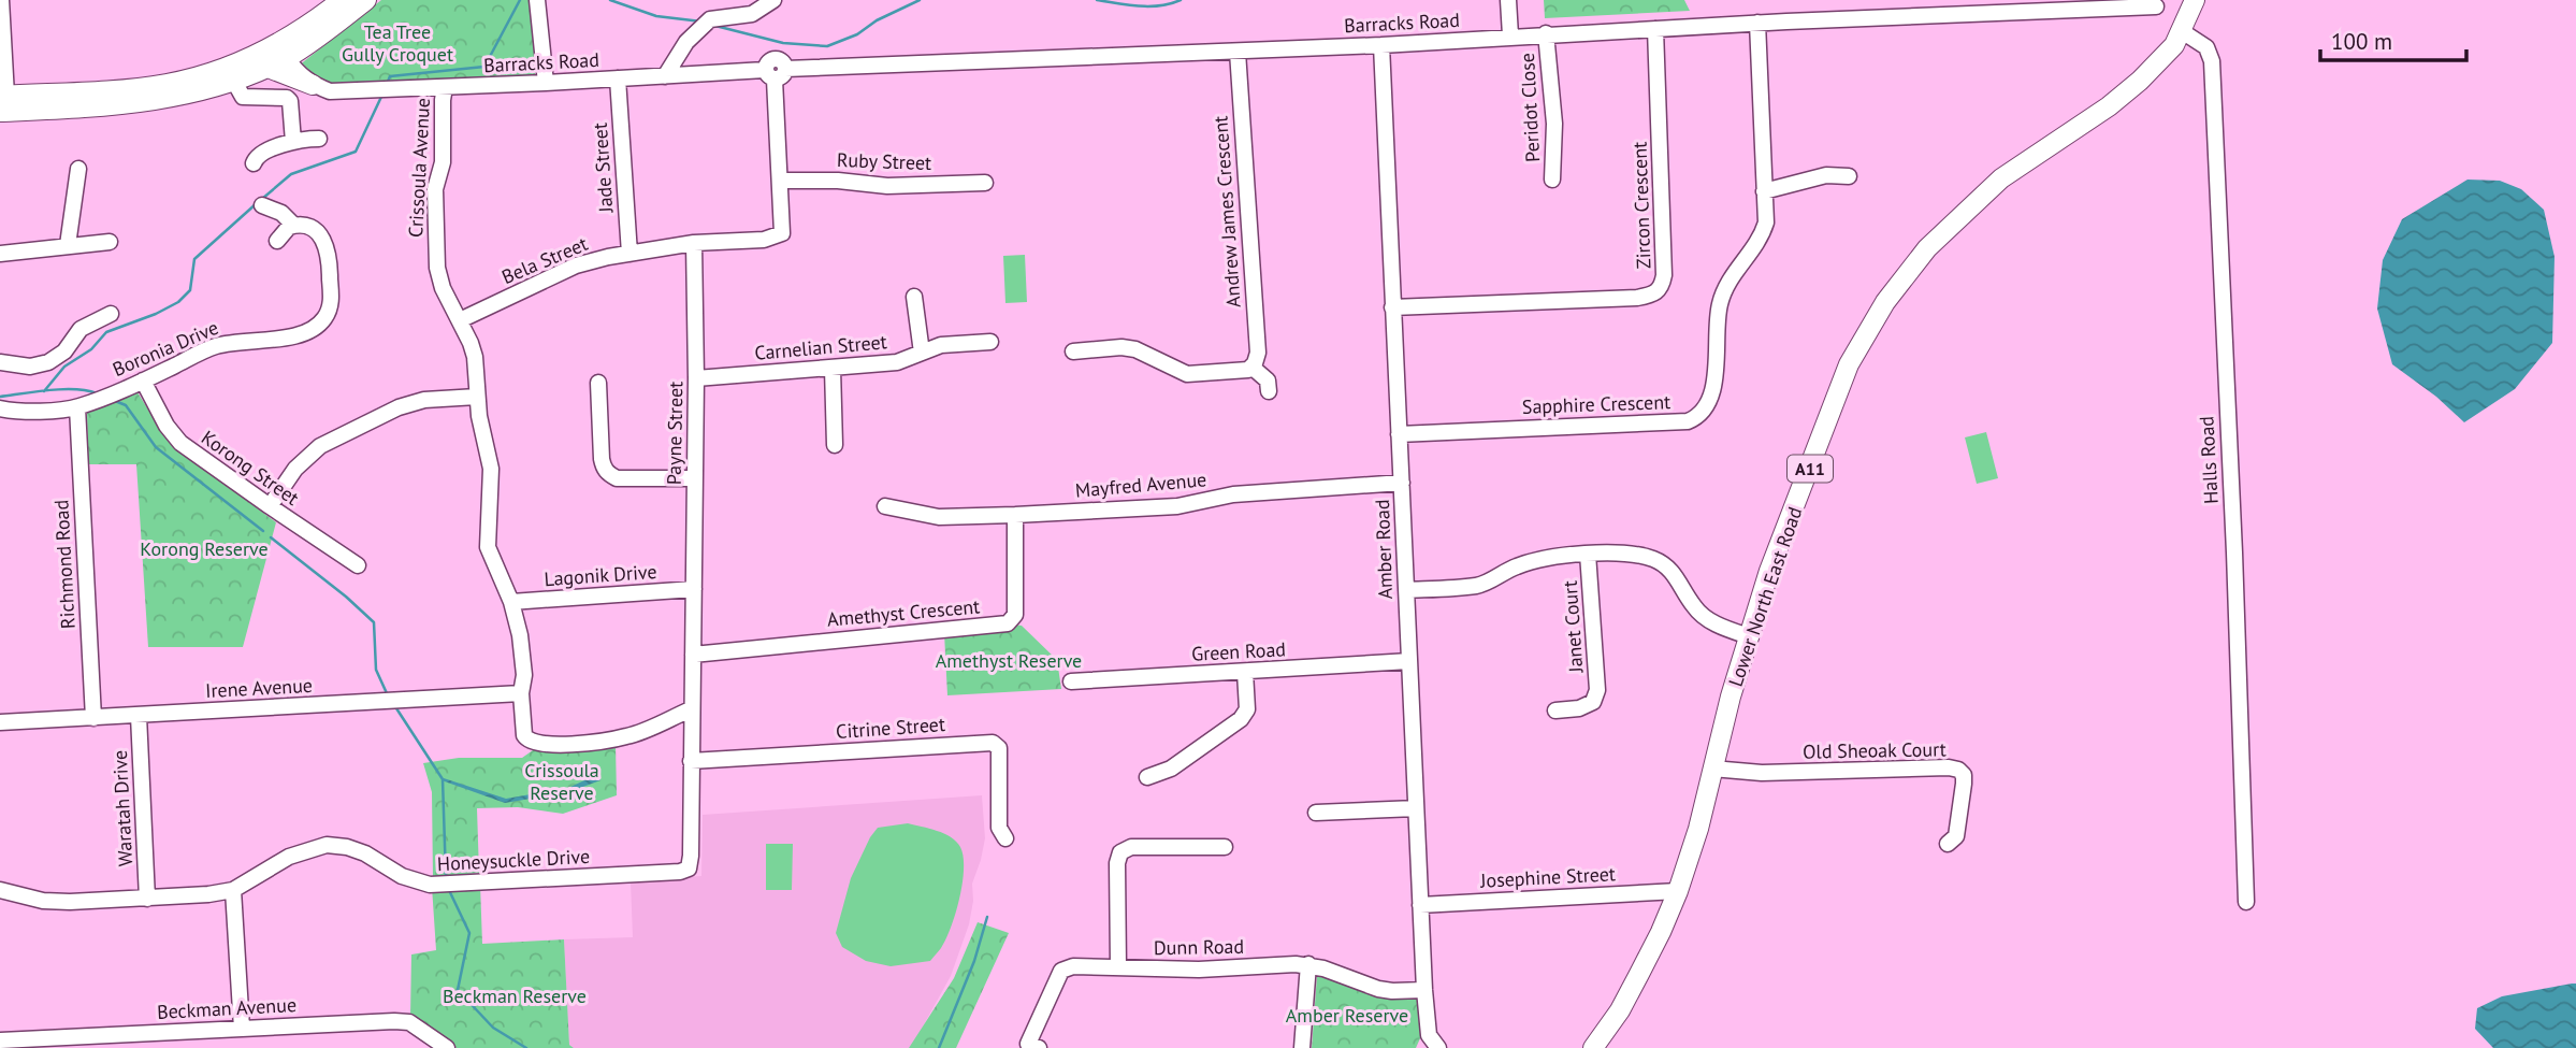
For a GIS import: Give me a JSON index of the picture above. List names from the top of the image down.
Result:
{
  "streets": {
    "main road": ["A11", "Lower North East Road"],
    "street": [
      "Barracks Road",
      "Peridot Close",
      "Ruby Street",
      "Crissoula Avenue",
      "Jade Street",
      "Zircon Crescent",
      "Andrew James Crescent",
      "Bela Street",
      "Carnelian Street",
      "Boronia Drive",
      "Sapphire Crescent",
      "Payne Street",
      "Halls Road",
      "Korong Street",
      "Mayfred Avenue",
      "Amber Road",
      "Richmond Road",
      "Lagonik Drive",
      "Amethyst Crescent",
      "Janet Court",
      "Green Road",
      "Irene Avenue",
      "Citrine Street",
      "Old Sheoak Court",
      "Waratah Drive",
      "Honeysuckle Drive",
      "Josephine Street",
      "Dunn Road",
      "Beckman Avenue"
    ]
  },
  "crossings": [
    ["Barracks Road", "Peridot Close"],
    ["Barracks Road", "Crissoula Avenue"],
    ["Barracks Road", "Jade Street"],
    ["Barracks Road", "Zircon Crescent"],
    ["Barracks Road", "Andrew James Crescent"],
    ["Barracks Road", "Sapphire Crescent"],
    ["Barracks Road", "Amber Road"],
    ["Crissoula Avenue", "Bela Street"],
    ["Crissoula Avenue", "Payne Street"],
    ["Crissoula Avenue", "Lagonik Drive"],
    ["Crissoula Avenue", "Irene Avenue"],
    ["Jade Street", "Bela Street"],
    ["Zircon Crescent", "Amber Road"],
    ["Bela Street", "Payne Street"],
    ["Carnelian Street", "Payne Street"],
    ["Boronia Drive", "Korong Street"],
    ["Boronia Drive", "Richmond Road"],
    ["Sapphire Crescent", "Amber Road"],
    ["Payne Street", "Lagonik Drive"],
    ["Payne Street", "Amethyst Crescent"],
    ["Payne Street", "Citrine Street"],
    ["Payne Street", "Honeysuckle Drive"],
    ["Halls Road", "Lower North East Road"],
    ["Mayfred Avenue", "Amber Road"],
    ["Mayfred Avenue", "Amethyst Crescent"],
    ["Amber Road", "Green Road"],
    ["Amber Road", "Josephine Street"],
    ["Amber Road", "Dunn Road"],
    ["Richmond Road", "Irene Avenue"],
    ["Lower North East Road", "Old Sheoak Court"],
    ["Lower North East Road", "Josephine Street"],
    ["Irene Avenue", "Waratah Drive"],
    ["Waratah Drive", "Honeysuckle Drive"]
  ],
  "parks": [
    "Tea Tree Gully Croquet",
    "Korong Reserve",
    "Amethyst Reserve",
    "Crissoula Reserve",
    "Beckman Reserve",
    "Amber Reserve"
  ],
  "scale_bar": "100 m"
}
